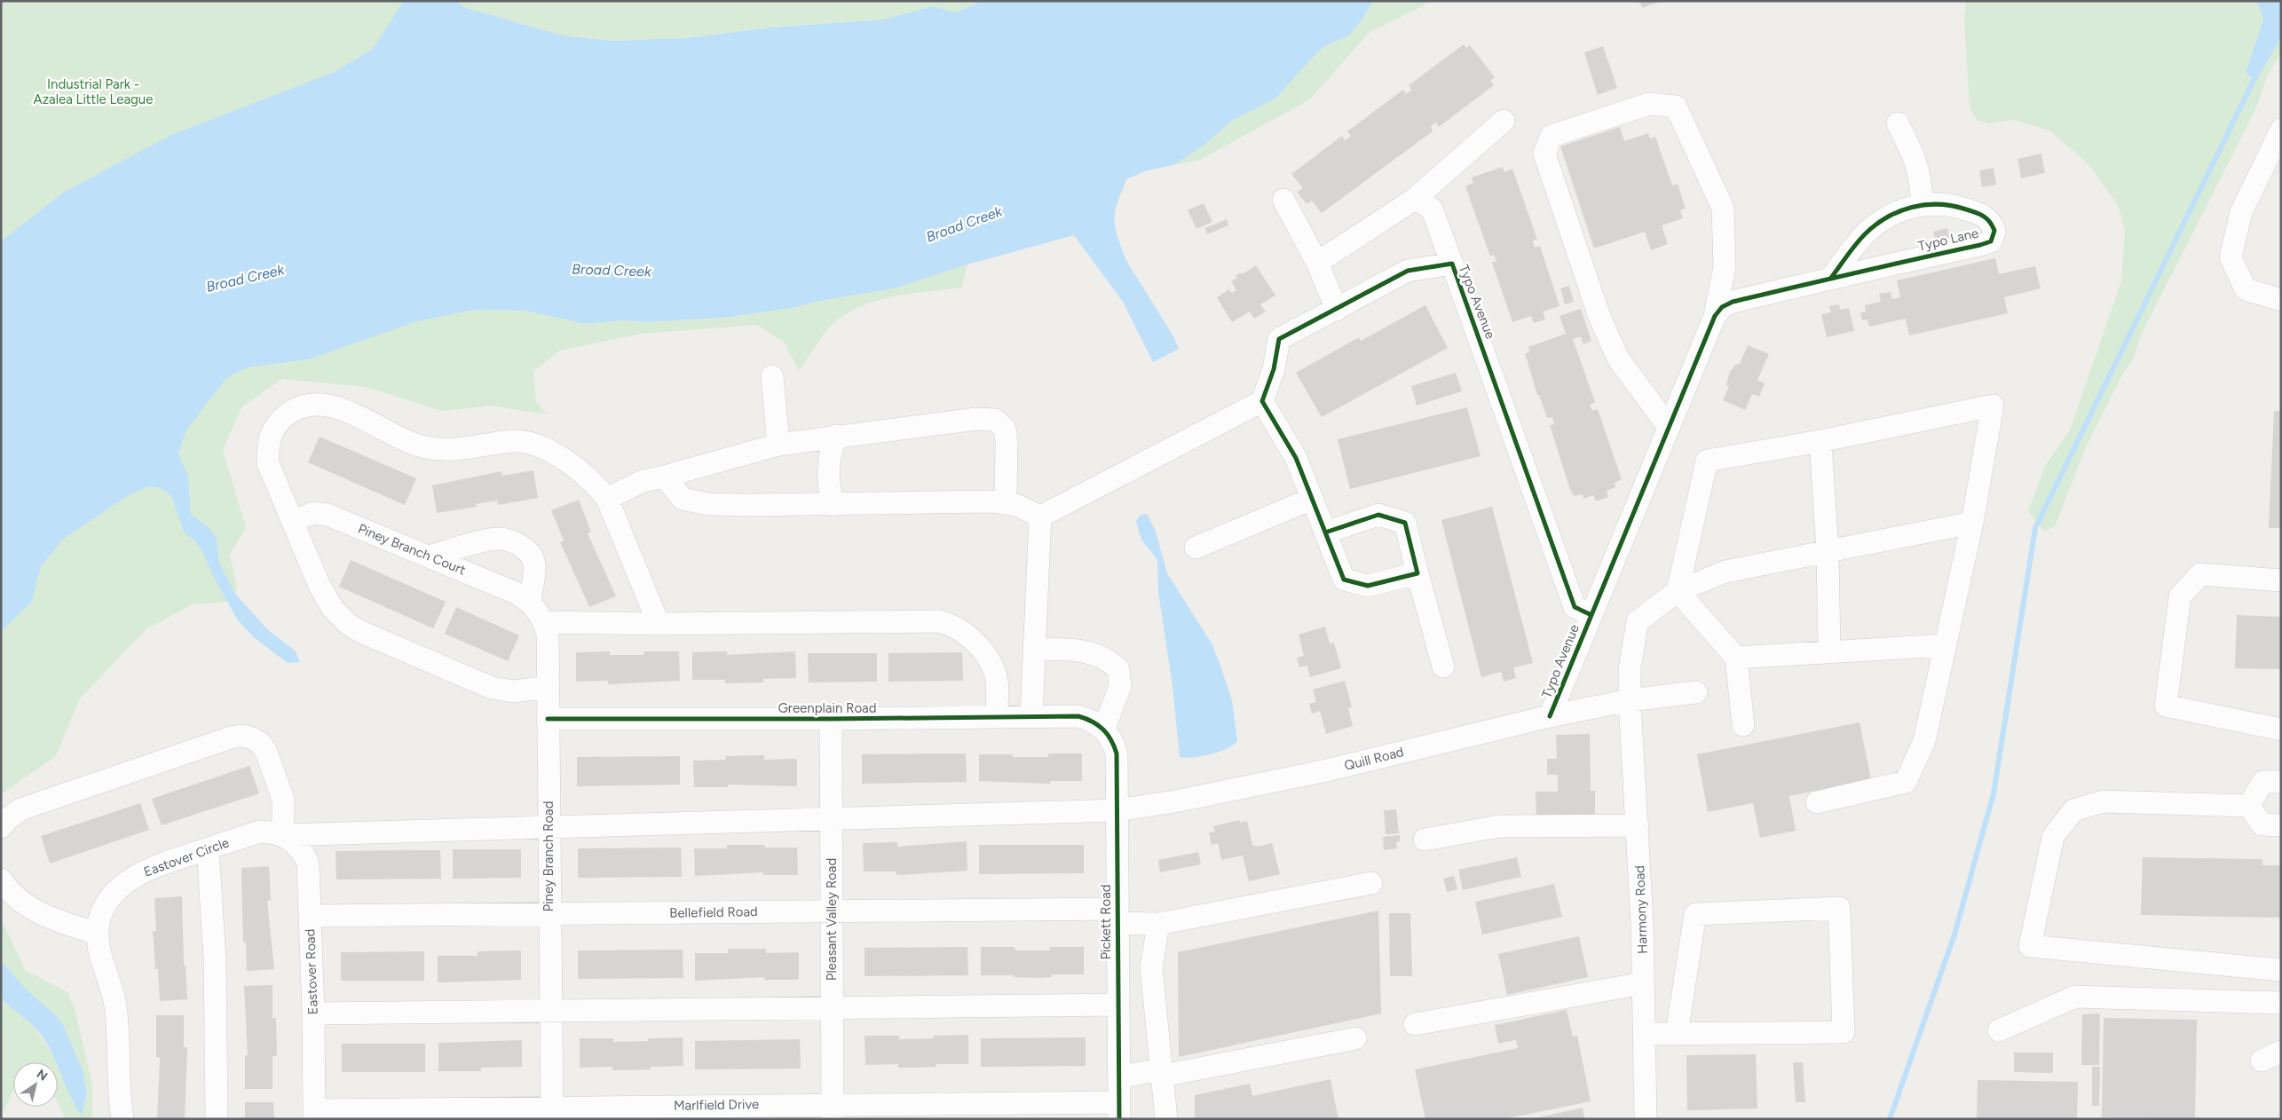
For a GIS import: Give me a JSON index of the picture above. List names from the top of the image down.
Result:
{
  "streets": {
    "street": [
      "Typo Lane",
      "Typo Avenue",
      "Piney Branch Court",
      "Greenplain Road",
      "Quill Road",
      "Piney Branch Road",
      "Eastover Circle",
      "Harmony Road",
      "Bellefield Road",
      "Pleasant Valley Road",
      "Pickett Road",
      "Eastover Road",
      "Marlfield Drive"
    ]
  },
  "crossings": [
    ["Typo Lane", "Typo Avenue"],
    ["Typo Avenue", "Quill Road"],
    ["Piney Branch Court", "Piney Branch Road"],
    ["Greenplain Road", "Piney Branch Road"],
    ["Greenplain Road", "Pleasant Valley Road"],
    ["Greenplain Road", "Pickett Road"],
    ["Quill Road", "Eastover Circle"],
    ["Quill Road", "Harmony Road"],
    ["Quill Road", "Pleasant Valley Road"],
    ["Quill Road", "Pickett Road"],
    ["Piney Branch Road", "Eastover Circle"],
    ["Piney Branch Road", "Bellefield Road"],
    ["Piney Branch Road", "Marlfield Drive"],
    ["Eastover Circle", "Pleasant Valley Road"],
    ["Eastover Circle", "Eastover Road"],
    ["Bellefield Road", "Pleasant Valley Road"],
    ["Bellefield Road", "Pickett Road"],
    ["Bellefield Road", "Eastover Road"],
    ["Pleasant Valley Road", "Marlfield Drive"],
    ["Pickett Road", "Marlfield Drive"],
    ["Eastover Road", "Marlfield Drive"]
  ],
  "water": ["Broad Creek"],
  "parks": ["Industrial Park - Azalea Little League"],
  "north": "top right"
}
